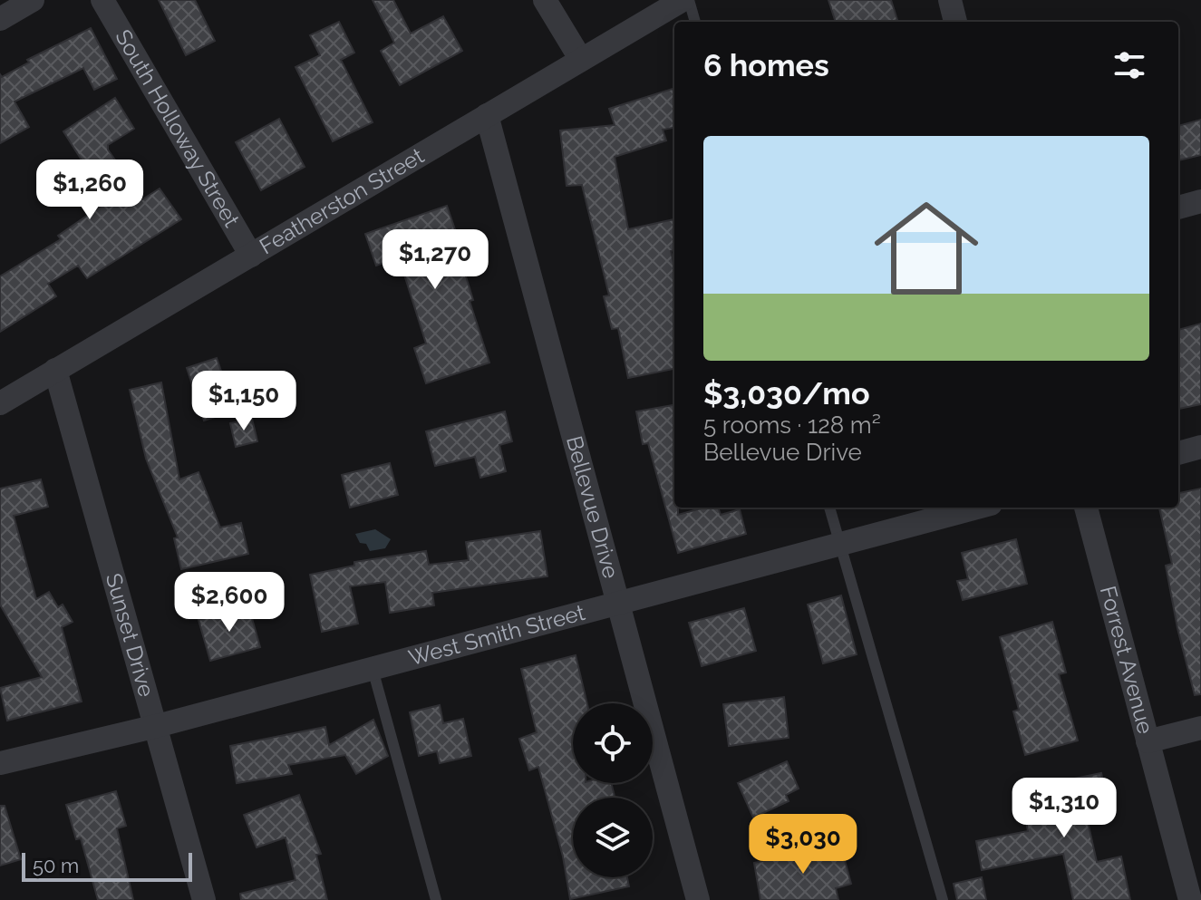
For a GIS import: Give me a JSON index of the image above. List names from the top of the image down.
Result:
{
  "streets": {
    "street": [
      "South Holloway Street",
      "Featherston Street",
      "Bellevue Drive",
      "Sunset Drive",
      "West Smith Street",
      "Forrest Avenue"
    ]
  },
  "crossings": [
    ["South Holloway Street", "Featherston Street"],
    ["Featherston Street", "Bellevue Drive"],
    ["Featherston Street", "Sunset Drive"],
    ["Bellevue Drive", "West Smith Street"],
    ["Sunset Drive", "West Smith Street"]
  ],
  "scale_bar": "50 m",
  "page": {
    "heading": "6 homes",
    "list": [
      {
        "name": "$3,030/mo",
        "note": "5 rooms · 128 m² · Bellevue Drive"
      }
    ],
    "price": [
      "$1,260",
      "$1,270",
      "$1,150",
      "$2,600",
      "$1,310",
      "$3,030"
    ],
    "scale": "50 m"
  }
}
